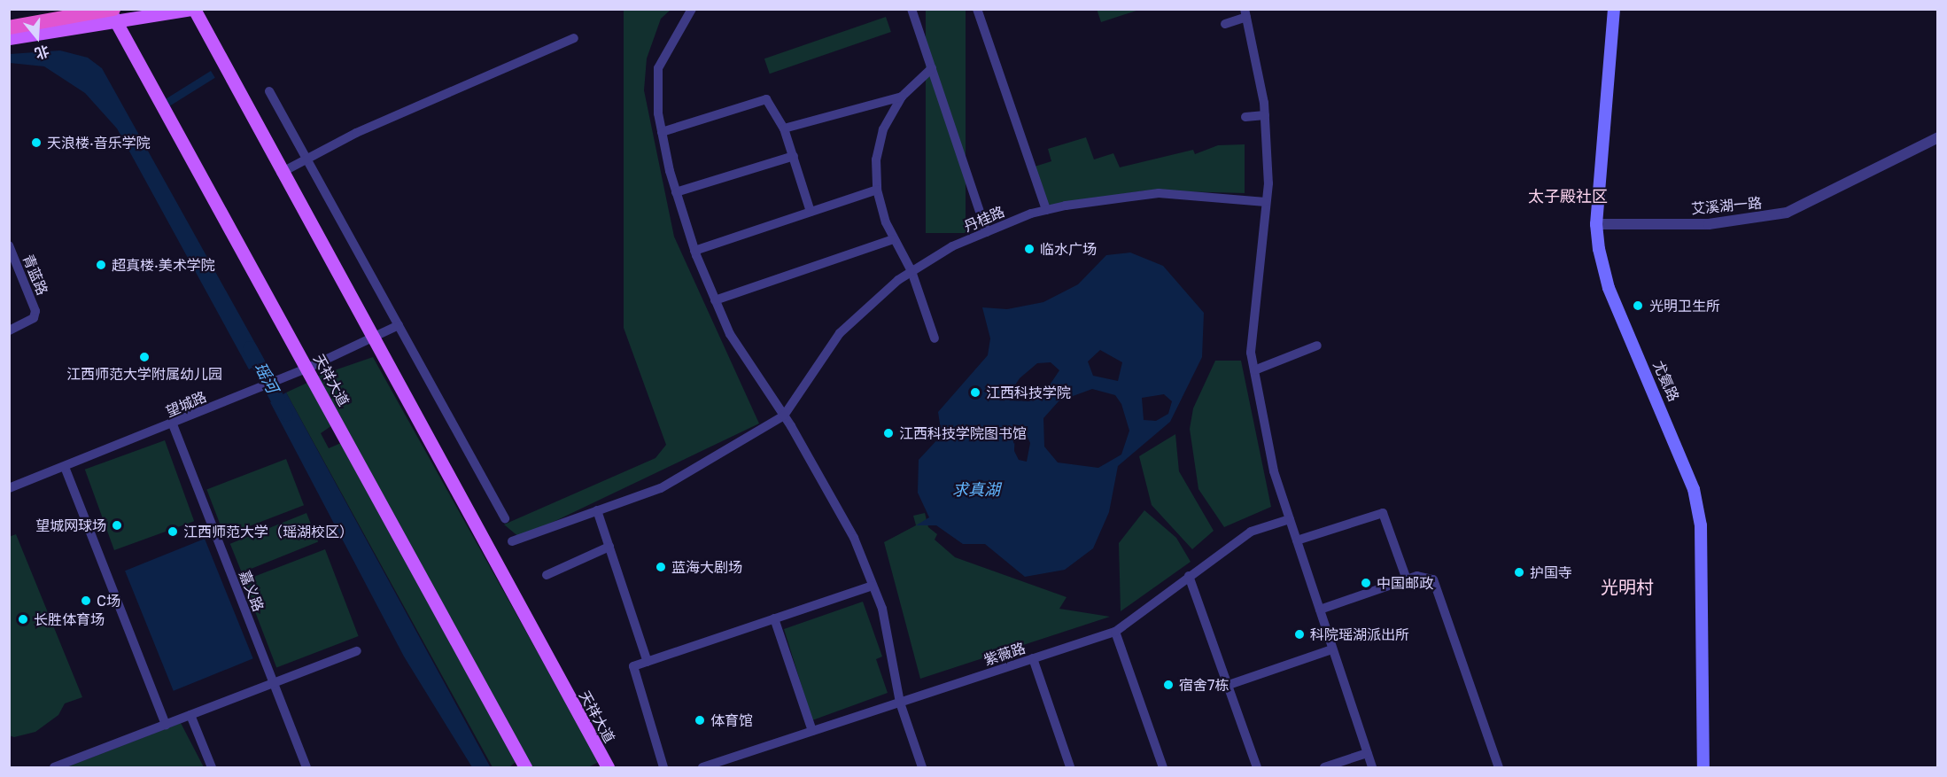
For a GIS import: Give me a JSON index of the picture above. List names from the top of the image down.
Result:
{
  "streets": {
    "main road": ["天祥大道", "尤氨路"],
    "street": [
      "艾溪湖一路",
      "丹桂路",
      "青蓝路",
      "望城路",
      "嘉义路",
      "紫薇路"
    ]
  },
  "crossings": [
    ["艾溪湖一路", "尤氨路"],
    ["天祥大道", "望城路"],
    ["望城路", "嘉义路"]
  ],
  "districts": ["太子殿社区", "光明村"],
  "water": ["瑶河", "求真湖"],
  "places": [
    "天浪楼·音乐学院",
    "临水广场",
    "超真楼·美术学院",
    "光明卫生所",
    "江西师范大学附属幼儿园",
    "江西科技学院",
    "江西科技学院图书馆",
    "望城网球场",
    "江西师范大学（瑶湖校区）",
    "蓝海大剧场",
    "护国寺",
    "中国邮政",
    "C场",
    "长胜体育场",
    "科院瑶湖派出所",
    "宿舍7栋",
    "体育馆"
  ],
  "north": "bottom"
}
